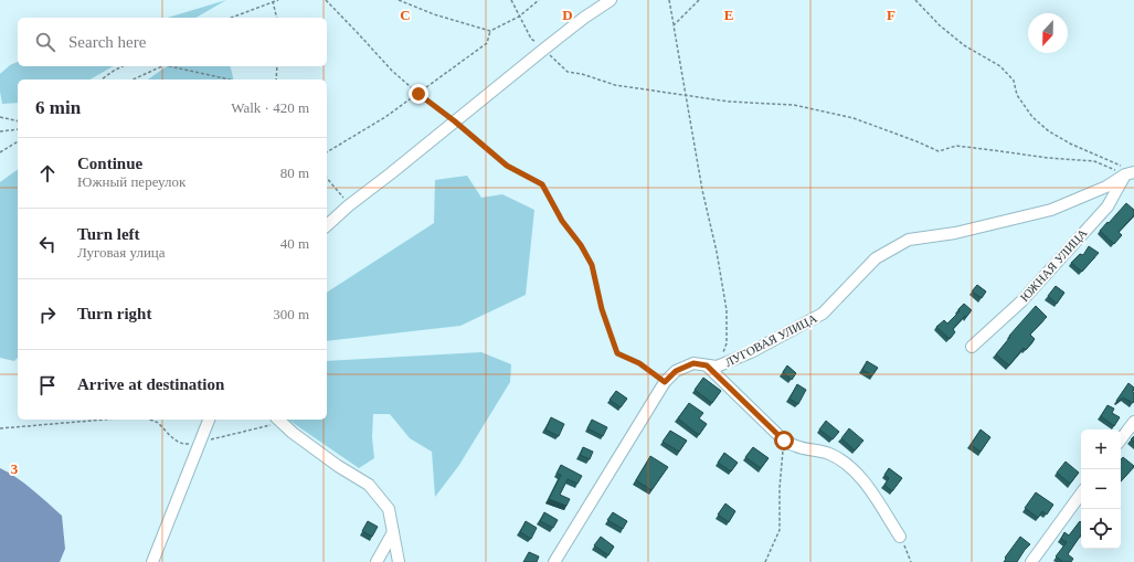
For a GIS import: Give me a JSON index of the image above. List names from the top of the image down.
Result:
{
  "streets": {
    "street": ["ЮЖНАЯ УЛИЦА", "ЛУГОВАЯ УЛИЦА"]
  },
  "crossings": [
    ["ЮЖНАЯ УЛИЦА", "ЛУГОВАЯ УЛИЦА"]
  ],
  "north": "bottom",
  "page": {
    "search": "Search here",
    "heading": ["6 min", "Walk · 420 m"],
    "list": [
      ["Continue", "Южный переулок", "80 m"],
      ["Turn left", "Луговая улица", "40 m"],
      ["Turn right", "300 m"],
      "Arrive at destination"
    ],
    "map_buttons": ["+", "−"]
  },
  "grid": {
    "columns": [
      "C",
      "D",
      "E",
      "F"
    ],
    "rows": ["3"]
  }
}
